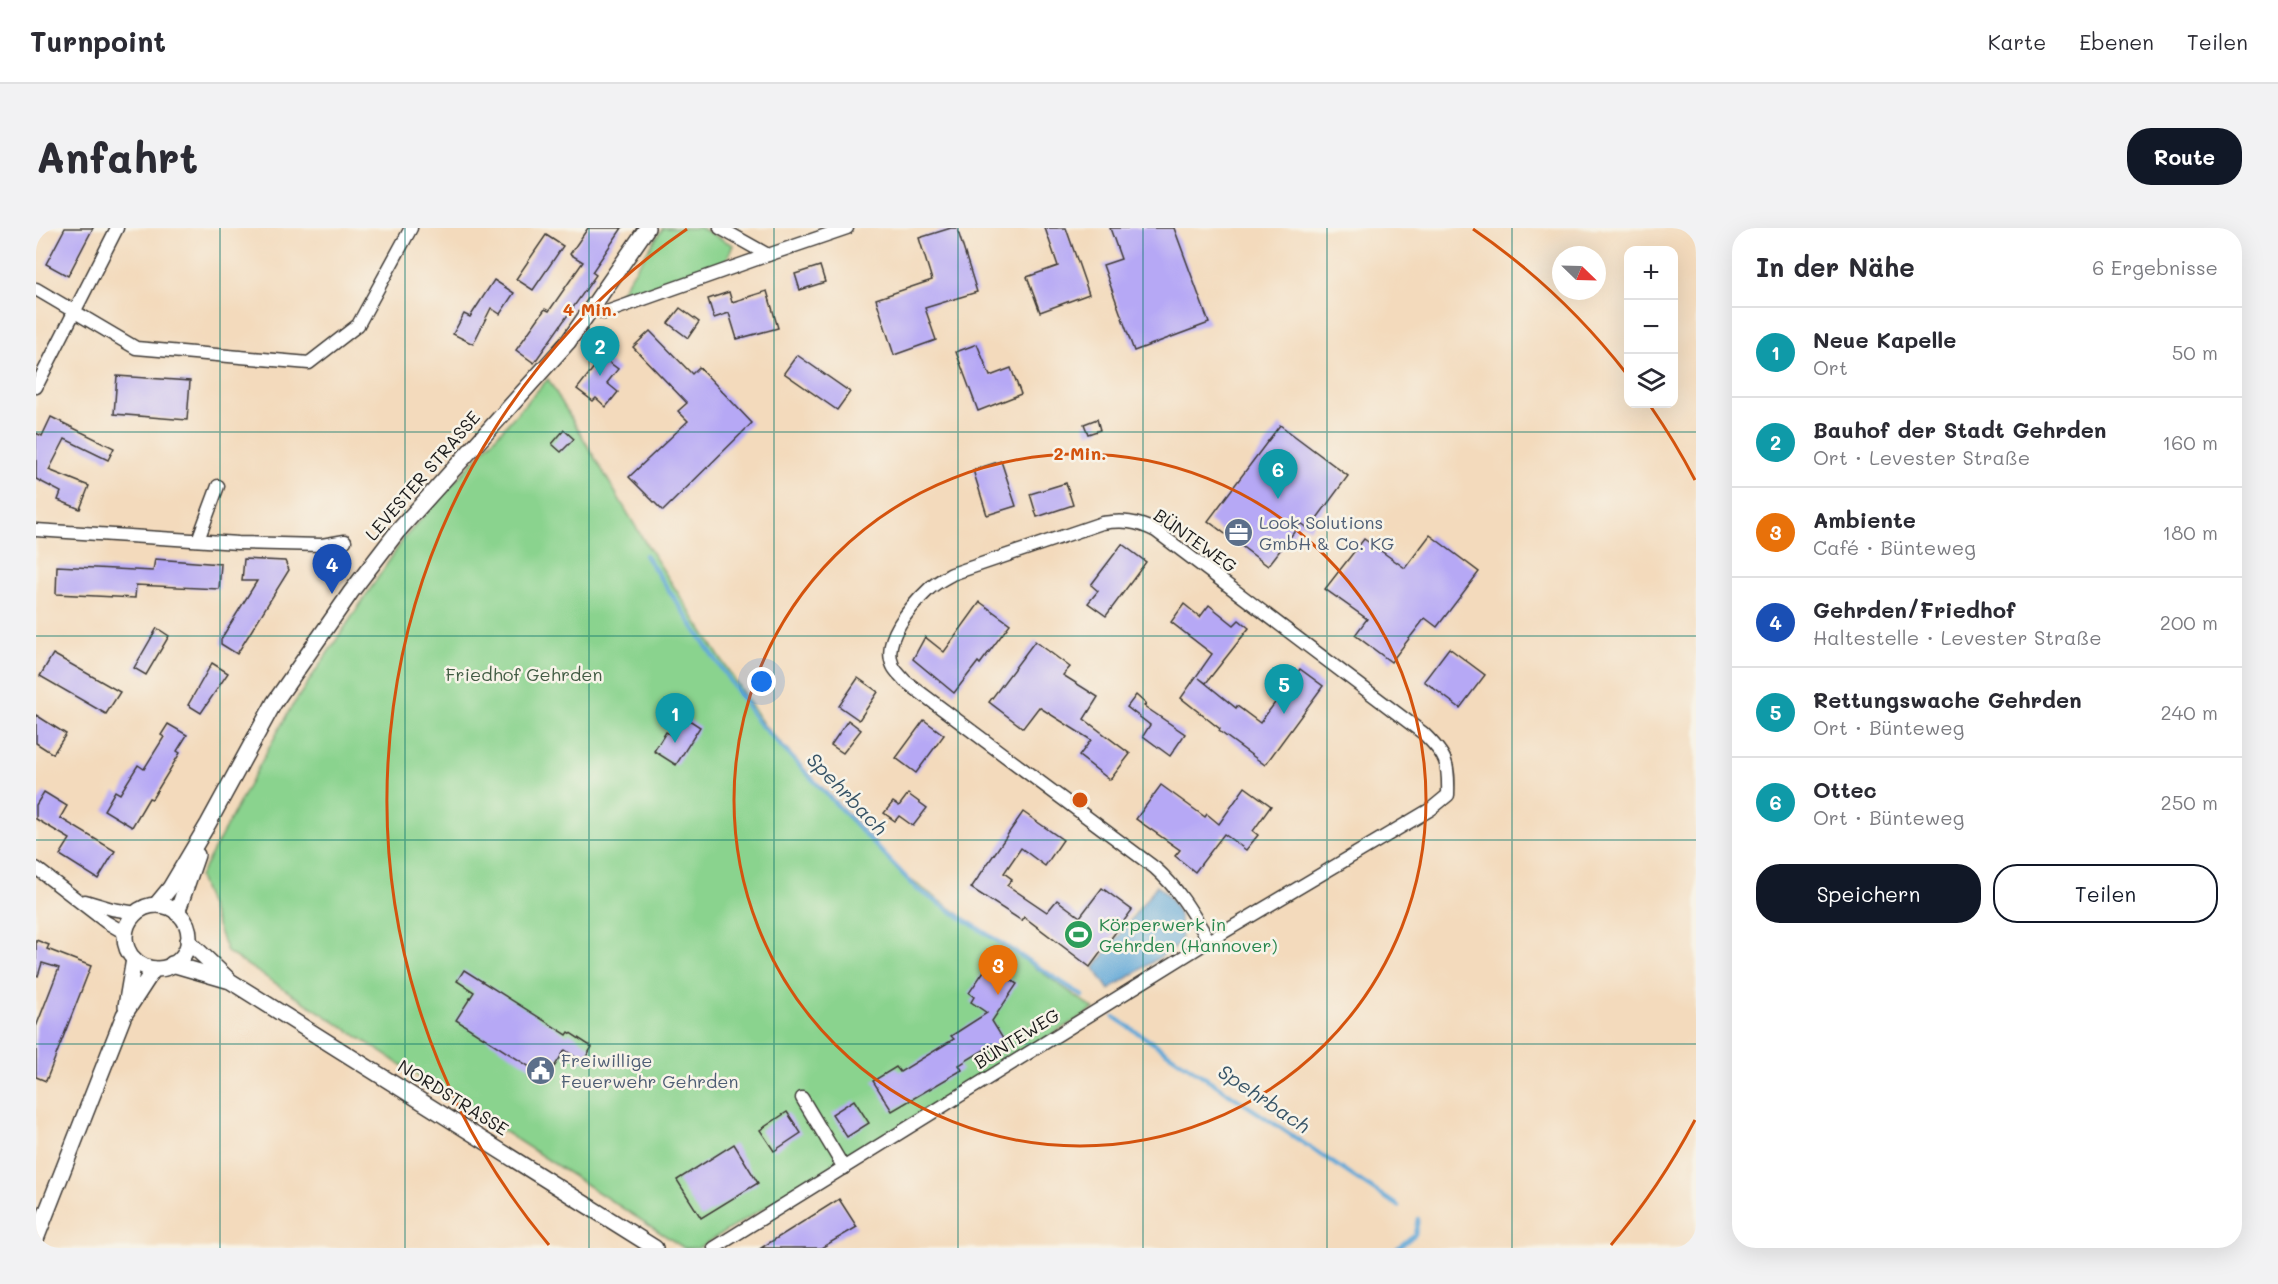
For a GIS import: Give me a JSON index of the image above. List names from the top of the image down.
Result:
{
  "streets": {
    "street": ["LEVESTER STRASSE", "BÜNTEWEG", "NORDSTRASSE"]
  },
  "crossings": [
    ["LEVESTER STRASSE", "NORDSTRASSE"]
  ],
  "water": ["Spehrbach"],
  "parks": ["Friedhof Gehrden"],
  "places": {
    "office": ["Look Solutions GmbH & Co. KG"],
    "sports": ["Körperwerk in Gehrden (Hannover)"],
    "public building": ["Freiwillige Feuerwehr Gehrden"]
  },
  "north": "bottom right",
  "page": {
    "header": "Turnpoint",
    "nav": ["Karte", "Ebenen", "Teilen"],
    "buttons": [
      "Route",
      ["Speichern", "Teilen"]
    ],
    "title": "Anfahrt",
    "heading": ["In der Nähe", "6 Ergebnisse"],
    "map_buttons": ["+", "−"],
    "list": [
      {
        "mark": "1",
        "name": "Neue Kapelle",
        "note": "Ort",
        "value": "50 m"
      },
      {
        "mark": "2",
        "name": "Bauhof der Stadt Gehrden",
        "note": "Ort · Levester Straße",
        "value": "160 m"
      },
      {
        "mark": "3",
        "name": "Ambiente",
        "note": "Café · Bünteweg",
        "value": "180 m"
      },
      {
        "mark": "4",
        "name": "Gehrden/Friedhof",
        "note": "Haltestelle · Levester Straße",
        "value": "200 m"
      },
      {
        "mark": "5",
        "name": "Rettungswache Gehrden",
        "note": "Ort · Bünteweg",
        "value": "240 m"
      },
      {
        "mark": "6",
        "name": "Ottec",
        "note": "Ort · Bünteweg",
        "value": "250 m"
      }
    ],
    "pins": [
      "2",
      "6",
      "4",
      "5",
      "1",
      "3"
    ]
  },
  "rings": ["4 Min.", "2 Min."]
}
